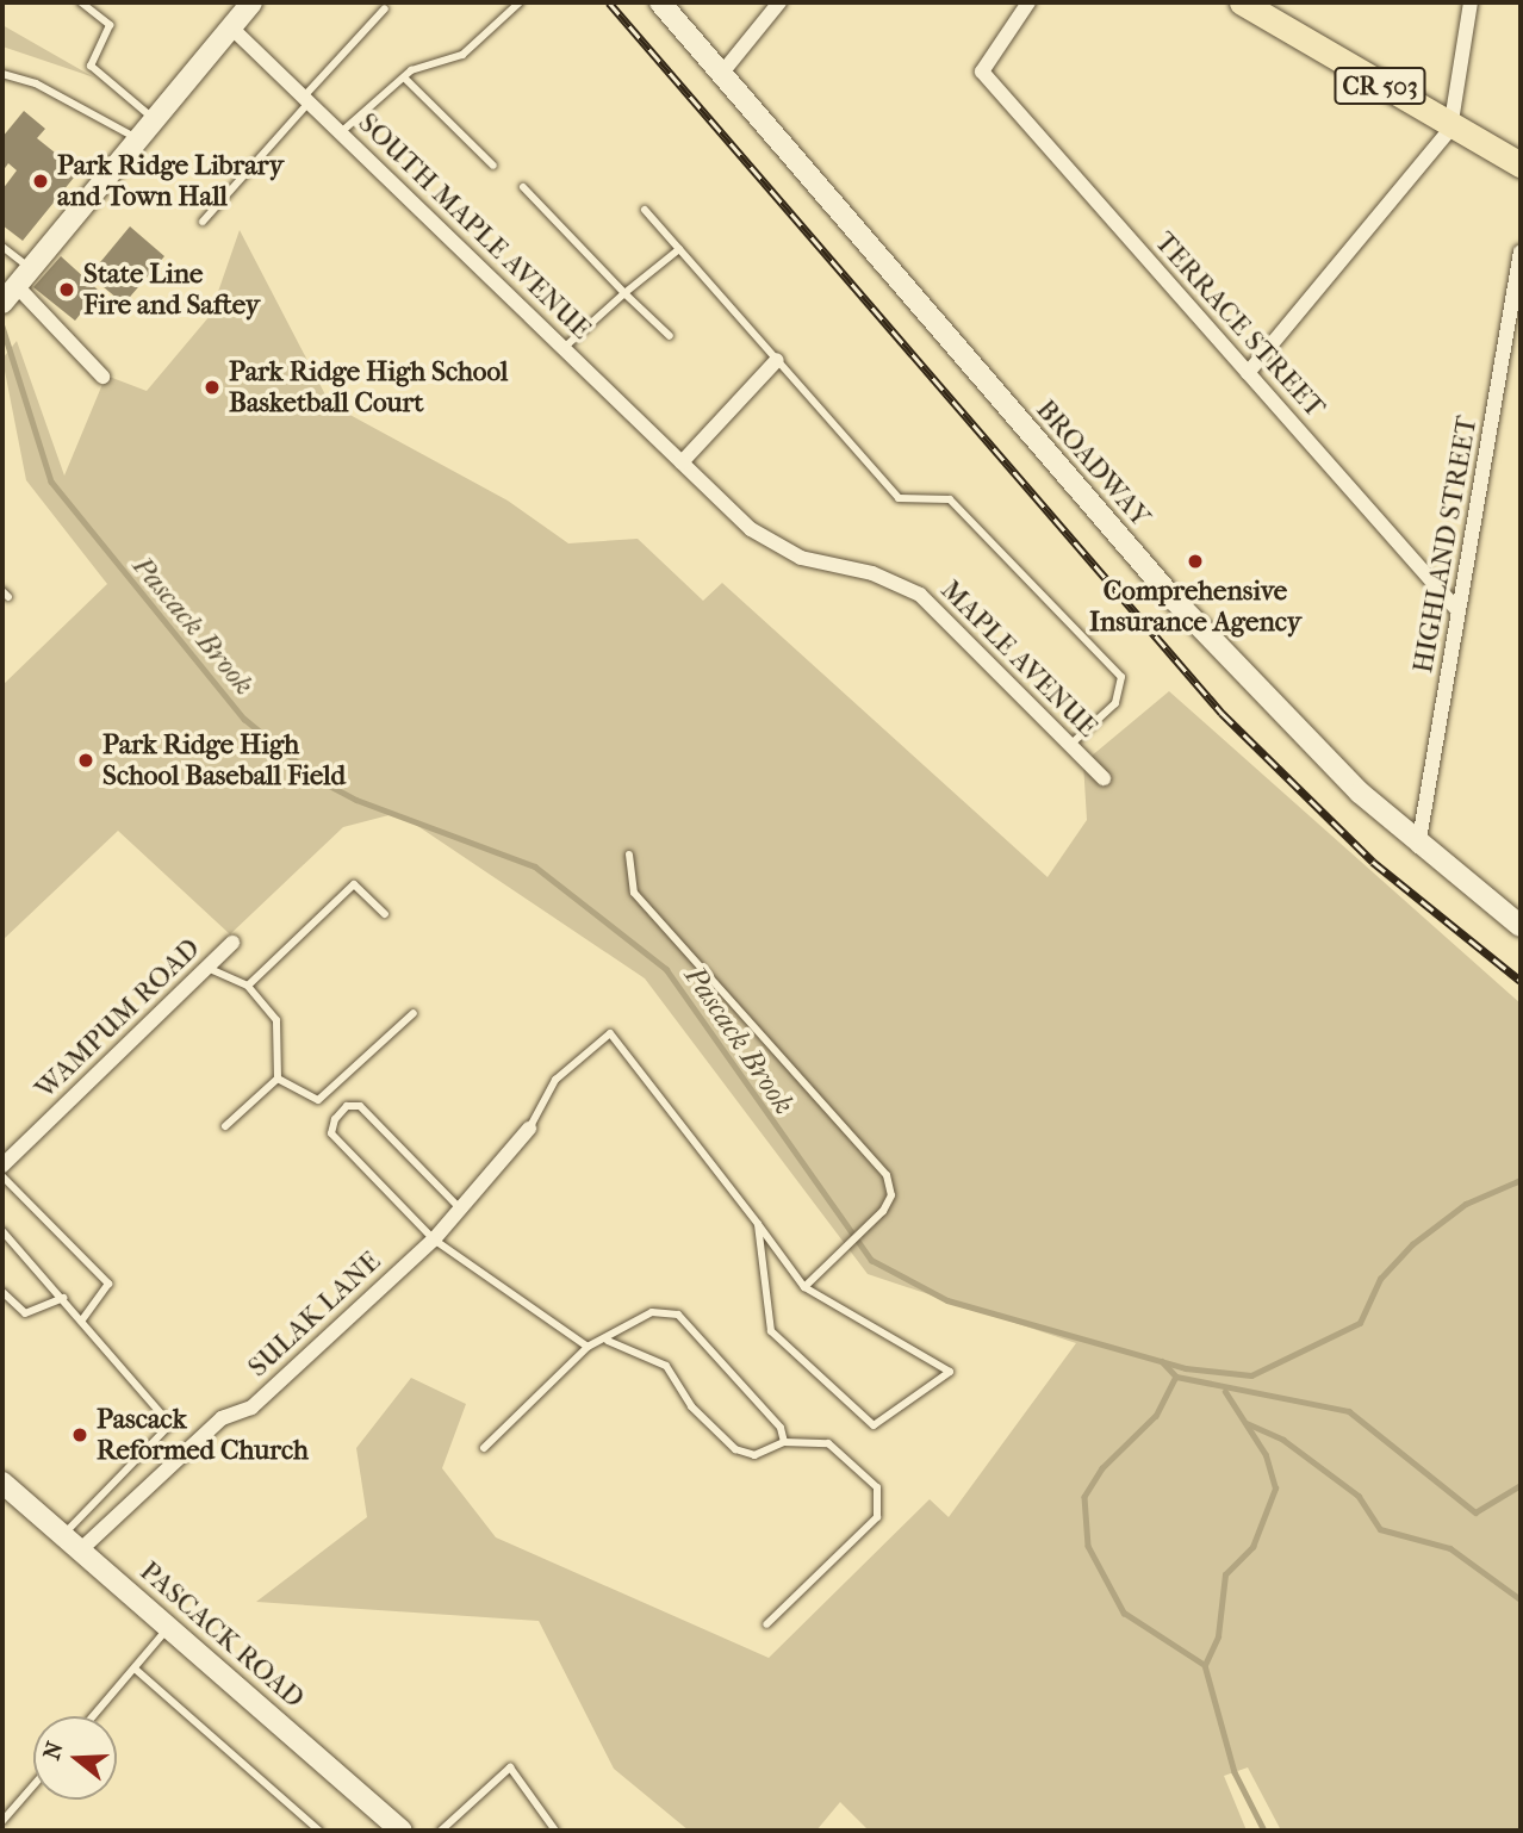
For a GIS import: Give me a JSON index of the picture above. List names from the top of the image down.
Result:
{
  "streets": {
    "main road": ["CR 503"],
    "street": [
      "SOUTH MAPLE AVENUE",
      "TERRACE STREET",
      "BROADWAY",
      "HIGHLAND STREET",
      "MAPLE AVENUE",
      "WAMPUM ROAD",
      "SULAK LANE",
      "PASCACK ROAD"
    ]
  },
  "crossings": [
    ["SOUTH MAPLE AVENUE", "MAPLE AVENUE"],
    ["TERRACE STREET", "HIGHLAND STREET"],
    ["BROADWAY", "HIGHLAND STREET"],
    ["SULAK LANE", "PASCACK ROAD"]
  ],
  "water": ["Pascack Brook"],
  "places": [
    "Park Ridge Library and Town Hall",
    "State Line Fire and Saftey",
    "Park Ridge High School Basketball Court",
    "Comprehensive Insurance Agency",
    "Park Ridge High School Baseball Field",
    "Pascack Reformed Church"
  ],
  "north": "left"
}
